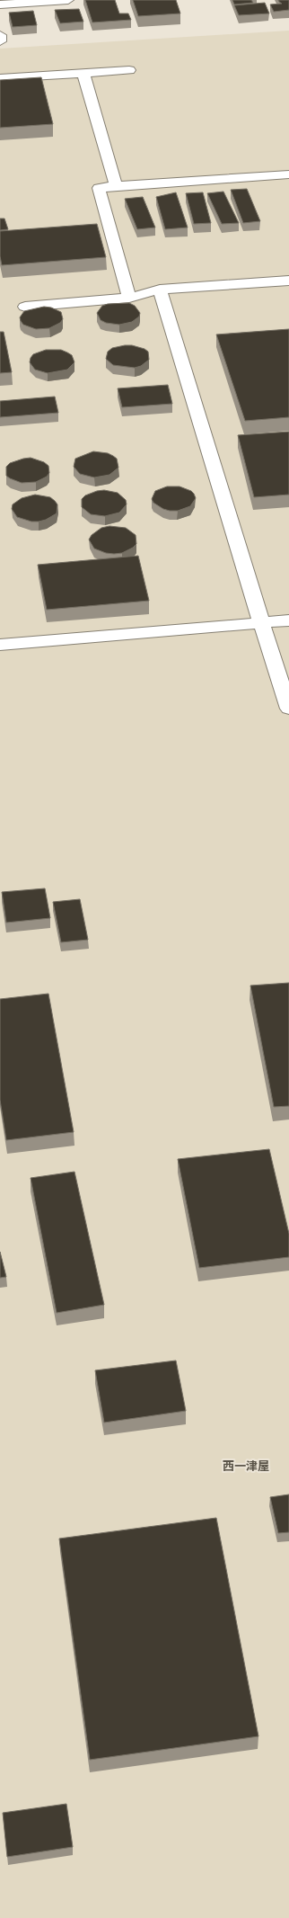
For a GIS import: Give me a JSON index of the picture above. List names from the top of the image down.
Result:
{
  "districts": ["西一津屋"]
}
